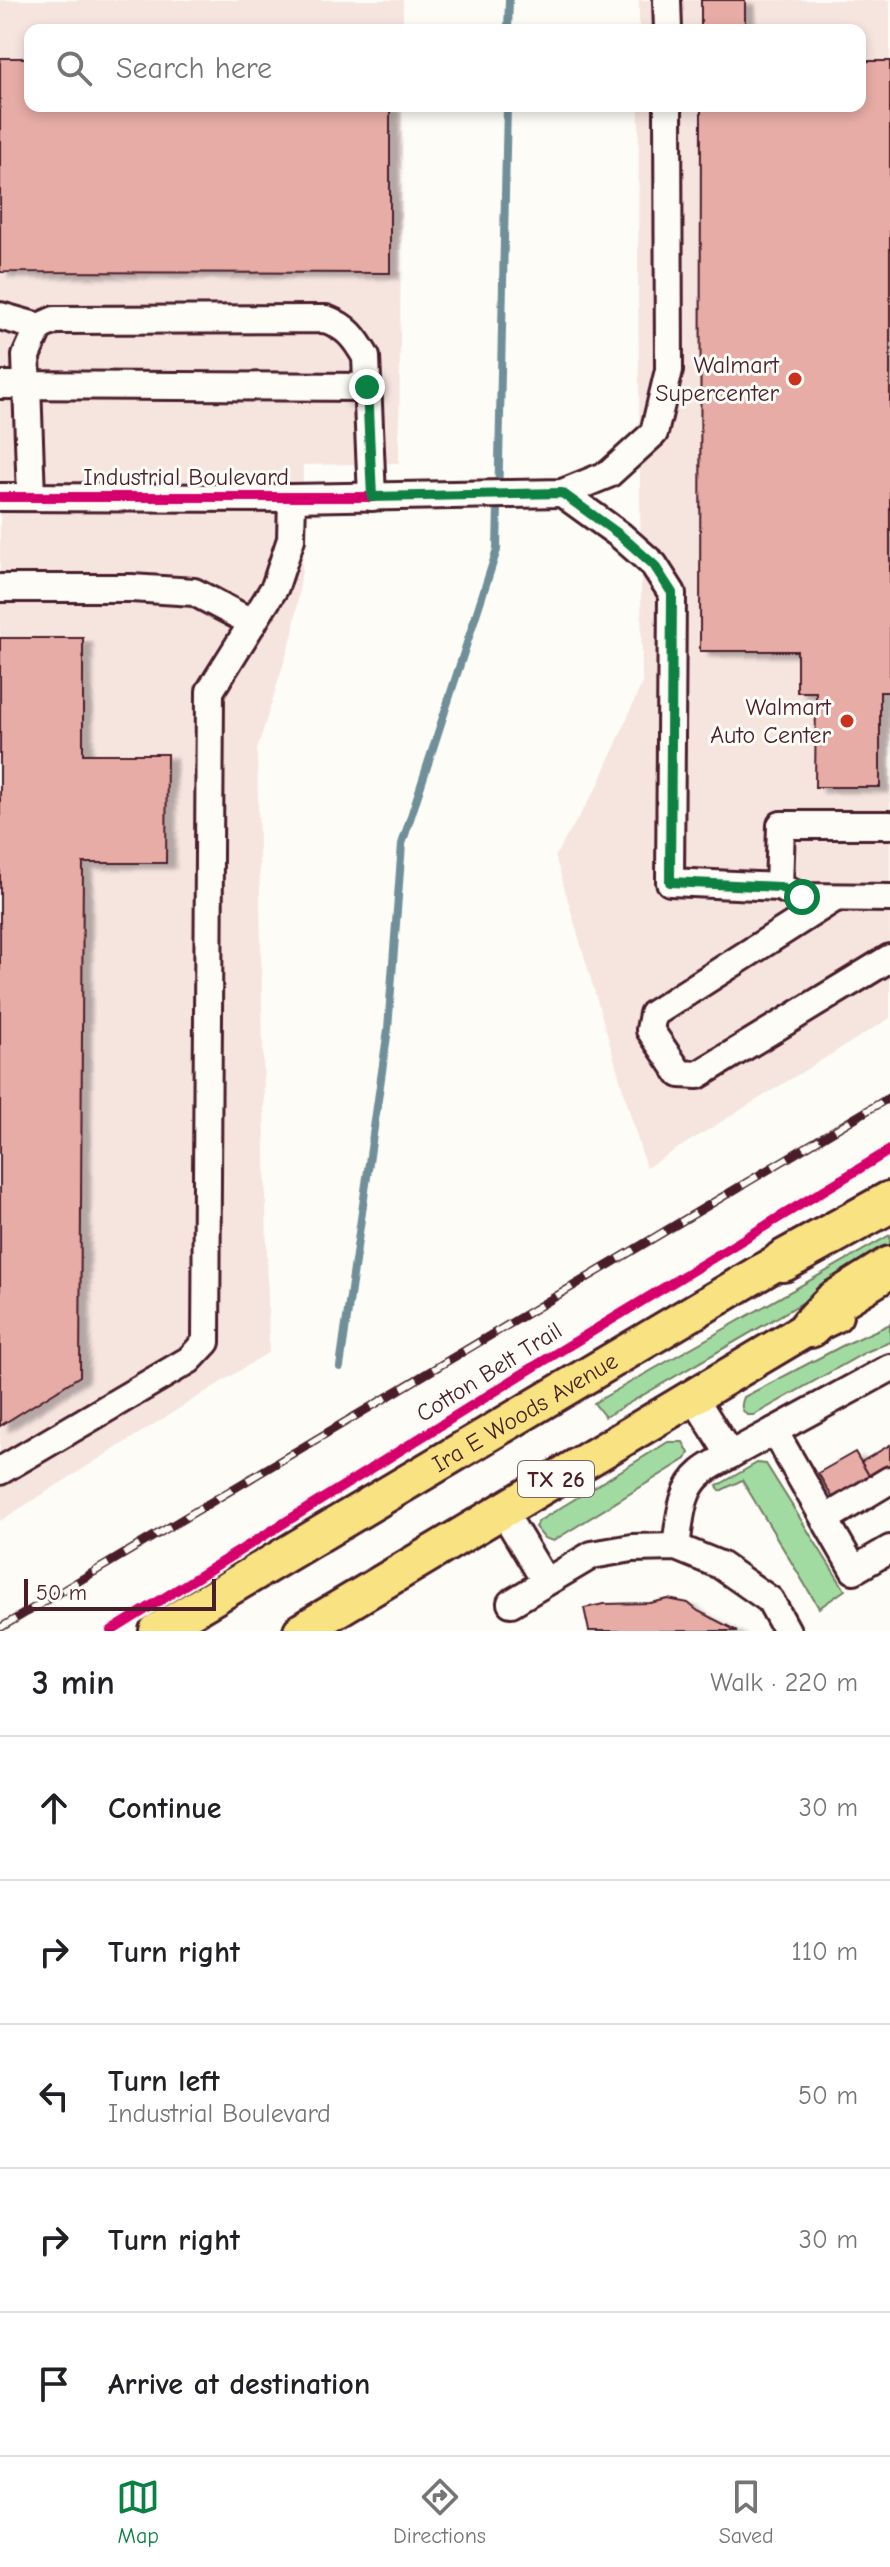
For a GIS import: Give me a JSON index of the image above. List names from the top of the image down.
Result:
{
  "streets": {
    "highway": ["TX 26"],
    "main road": ["Ira E Woods Avenue"],
    "street": ["Industrial Boulevard"],
    "cycle path": ["Cotton Belt Trail"]
  },
  "places": ["Walmart Supercenter", "Walmart Auto Center"],
  "scale_bar": "50 m",
  "page": {
    "search": "Search here",
    "scale": "50 m",
    "heading": ["3 min", "Walk · 220 m"],
    "list": [
      ["Continue", "30 m"],
      ["Turn right", "110 m"],
      ["Turn left", "Industrial Boulevard", "50 m"],
      ["Turn right", "30 m"],
      "Arrive at destination"
    ],
    "nav": ["Map", "Directions", "Saved"]
  }
}
